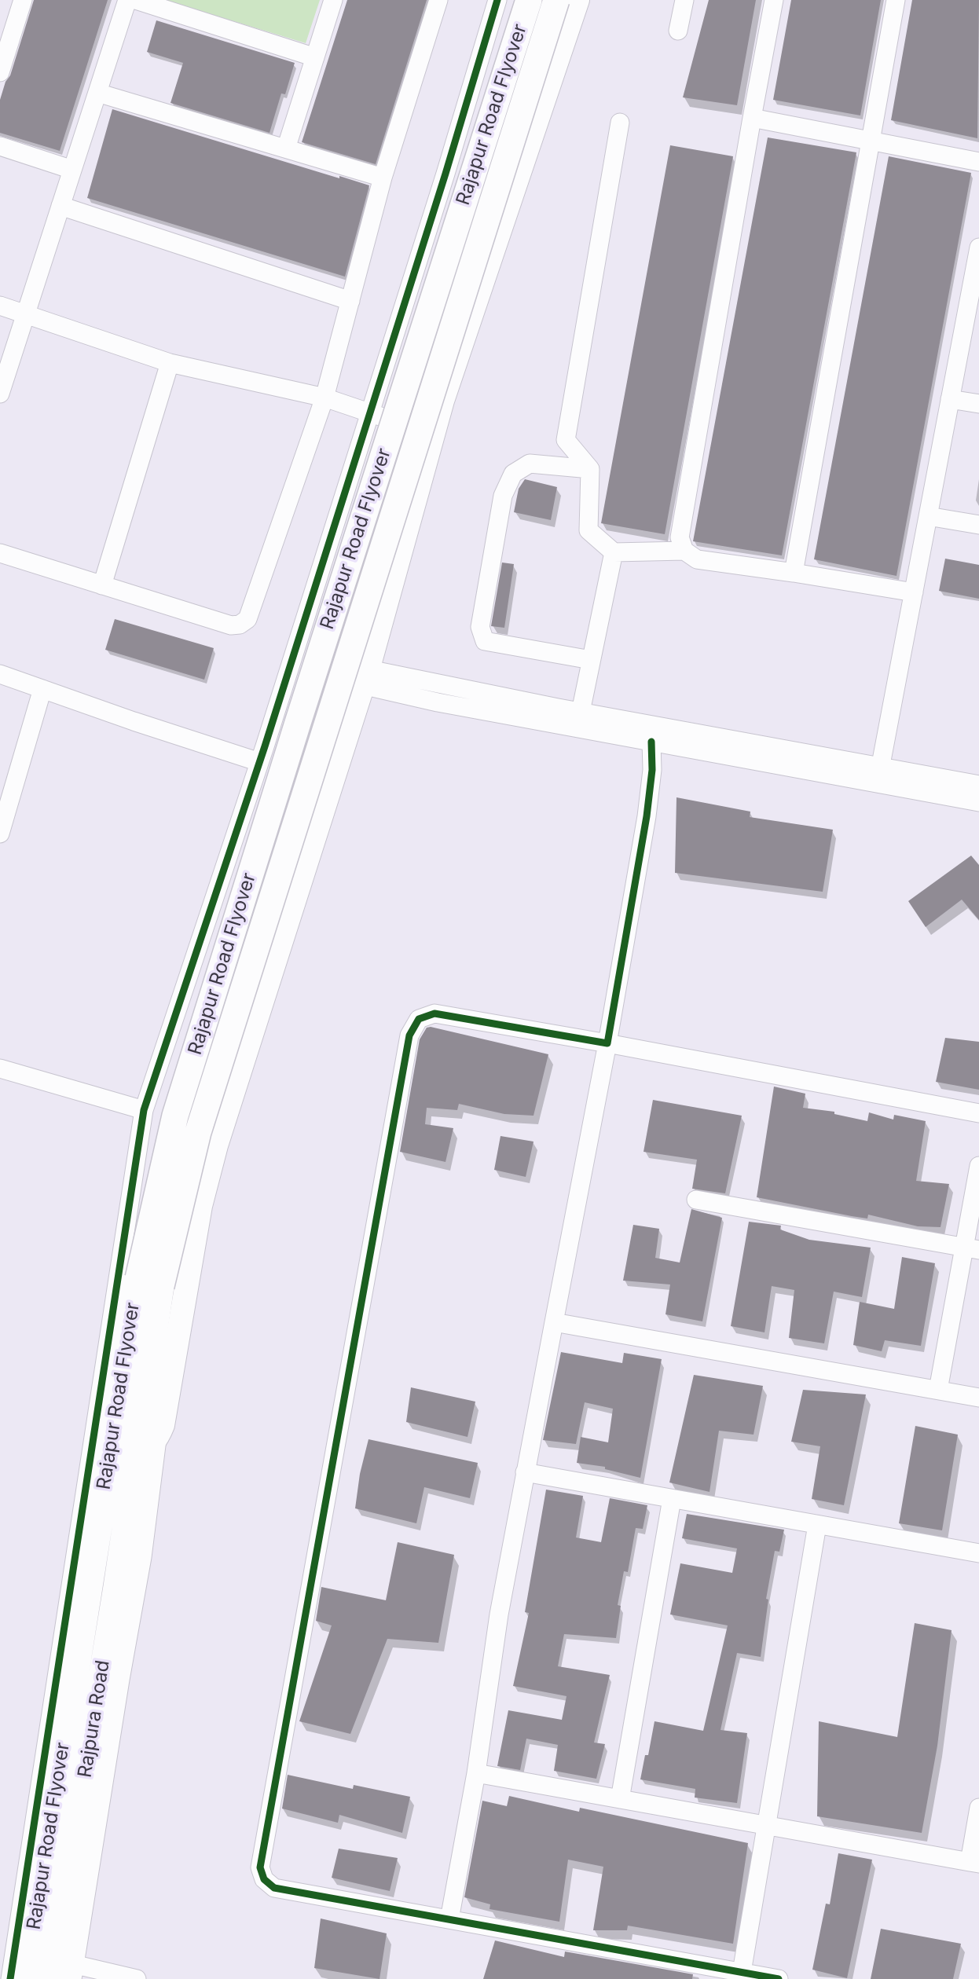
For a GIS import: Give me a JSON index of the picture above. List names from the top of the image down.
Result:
{
  "streets": {
    "highway": ["Rajapur Road Flyover", "Rajpura Road"]
  },
  "crossings": [
    ["Rajapur Road Flyover", "Rajpura Road"]
  ]
}
